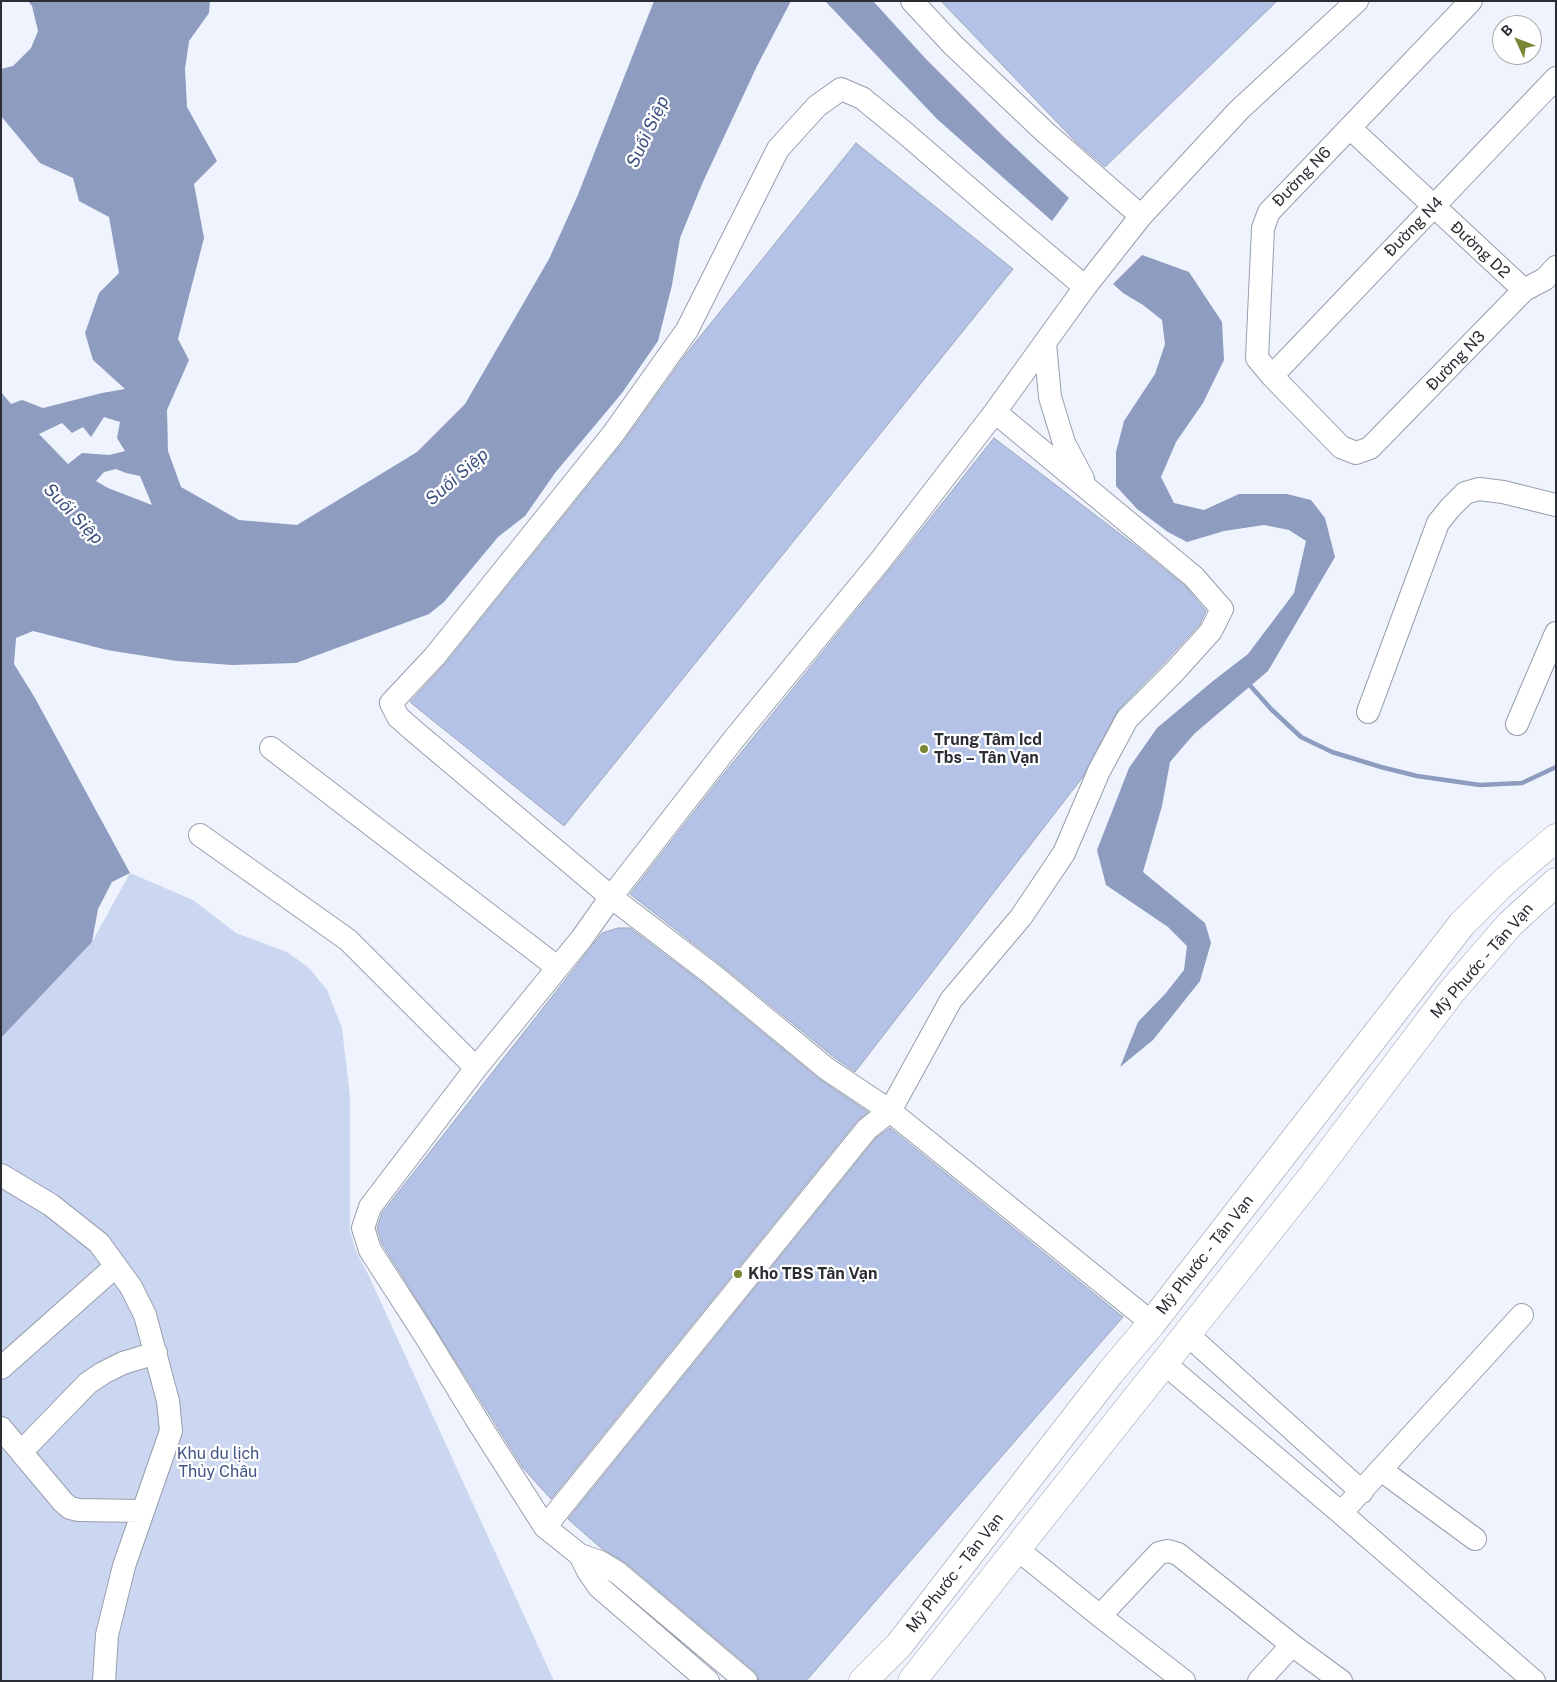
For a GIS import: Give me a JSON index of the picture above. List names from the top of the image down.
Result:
{
  "streets": {
    "main road": ["Mỹ Phước - Tân Vạn"],
    "street": [
      "Đường N6",
      "Đường N4",
      "Đường D2",
      "Đường N3"
    ]
  },
  "crossings": [
    ["Đường N6", "Đường N4"],
    ["Đường N6", "Đường D2"],
    ["Đường N6", "Đường N3"],
    ["Đường N4", "Đường D2"],
    ["Đường D2", "Đường N3"]
  ],
  "water": ["Suối Siệp"],
  "parks": ["Khu du lịch Thủy Châu"],
  "places": ["Trung Tâm Icd Tbs – Tân Vạn", "Kho TBS Tân Vạn"],
  "north": "top left"
}
